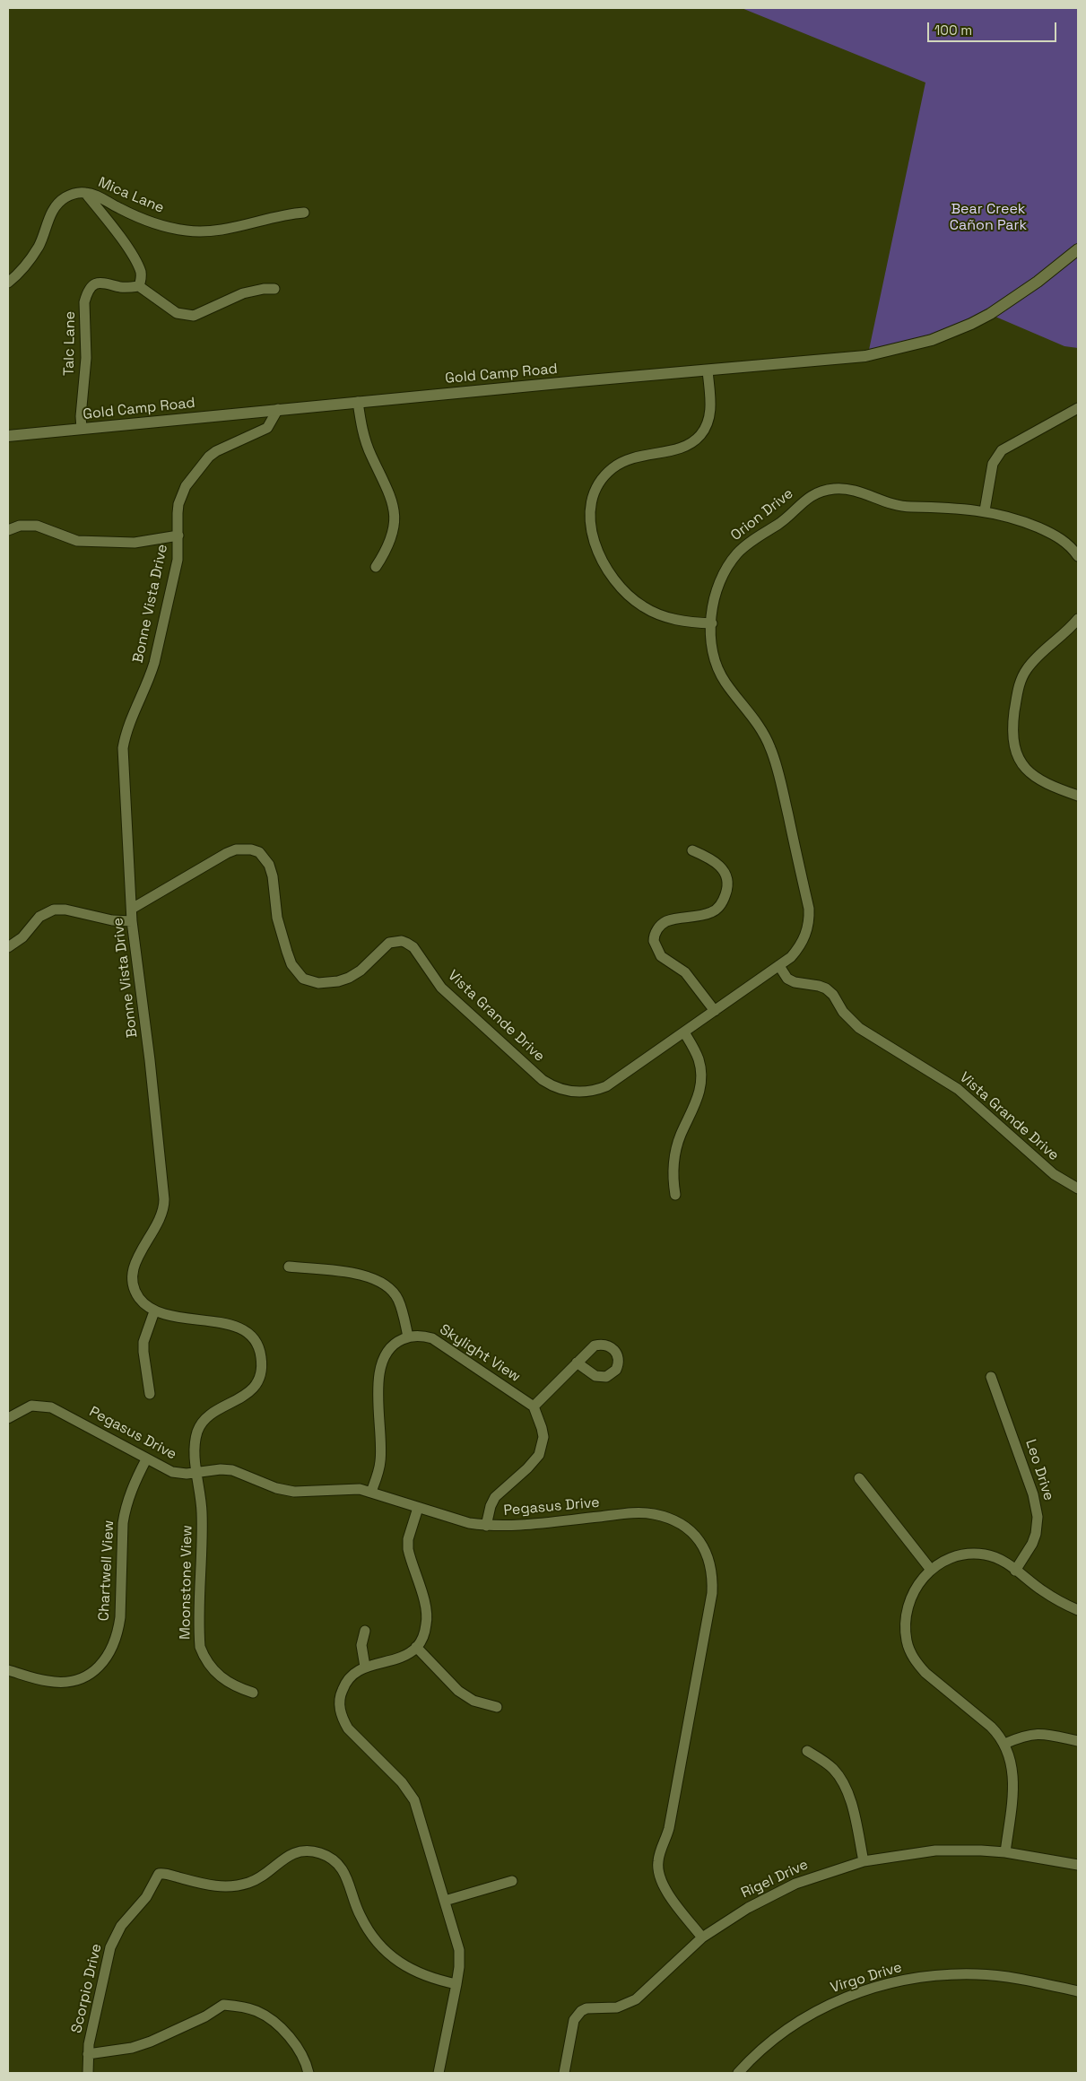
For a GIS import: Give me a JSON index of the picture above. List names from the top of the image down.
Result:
{
  "streets": {
    "street": [
      "Mica Lane",
      "Talc Lane",
      "Gold Camp Road",
      "Orion Drive",
      "Bonne Vista Drive",
      "Vista Grande Drive",
      "Skylight View",
      "Pegasus Drive",
      "Leo Drive",
      "Chartwell View",
      "Moonstone View",
      "Rigel Drive",
      "Virgo Drive",
      "Scorpio Drive"
    ]
  },
  "crossings": [
    ["Talc Lane", "Gold Camp Road"],
    ["Gold Camp Road", "Bonne Vista Drive"],
    ["Orion Drive", "Vista Grande Drive"],
    ["Bonne Vista Drive", "Vista Grande Drive"],
    ["Pegasus Drive", "Chartwell View"],
    ["Pegasus Drive", "Moonstone View"],
    ["Pegasus Drive", "Rigel Drive"]
  ],
  "parks": ["Bear Creek Cañon Park"],
  "scale_bar": "100 m"
}
